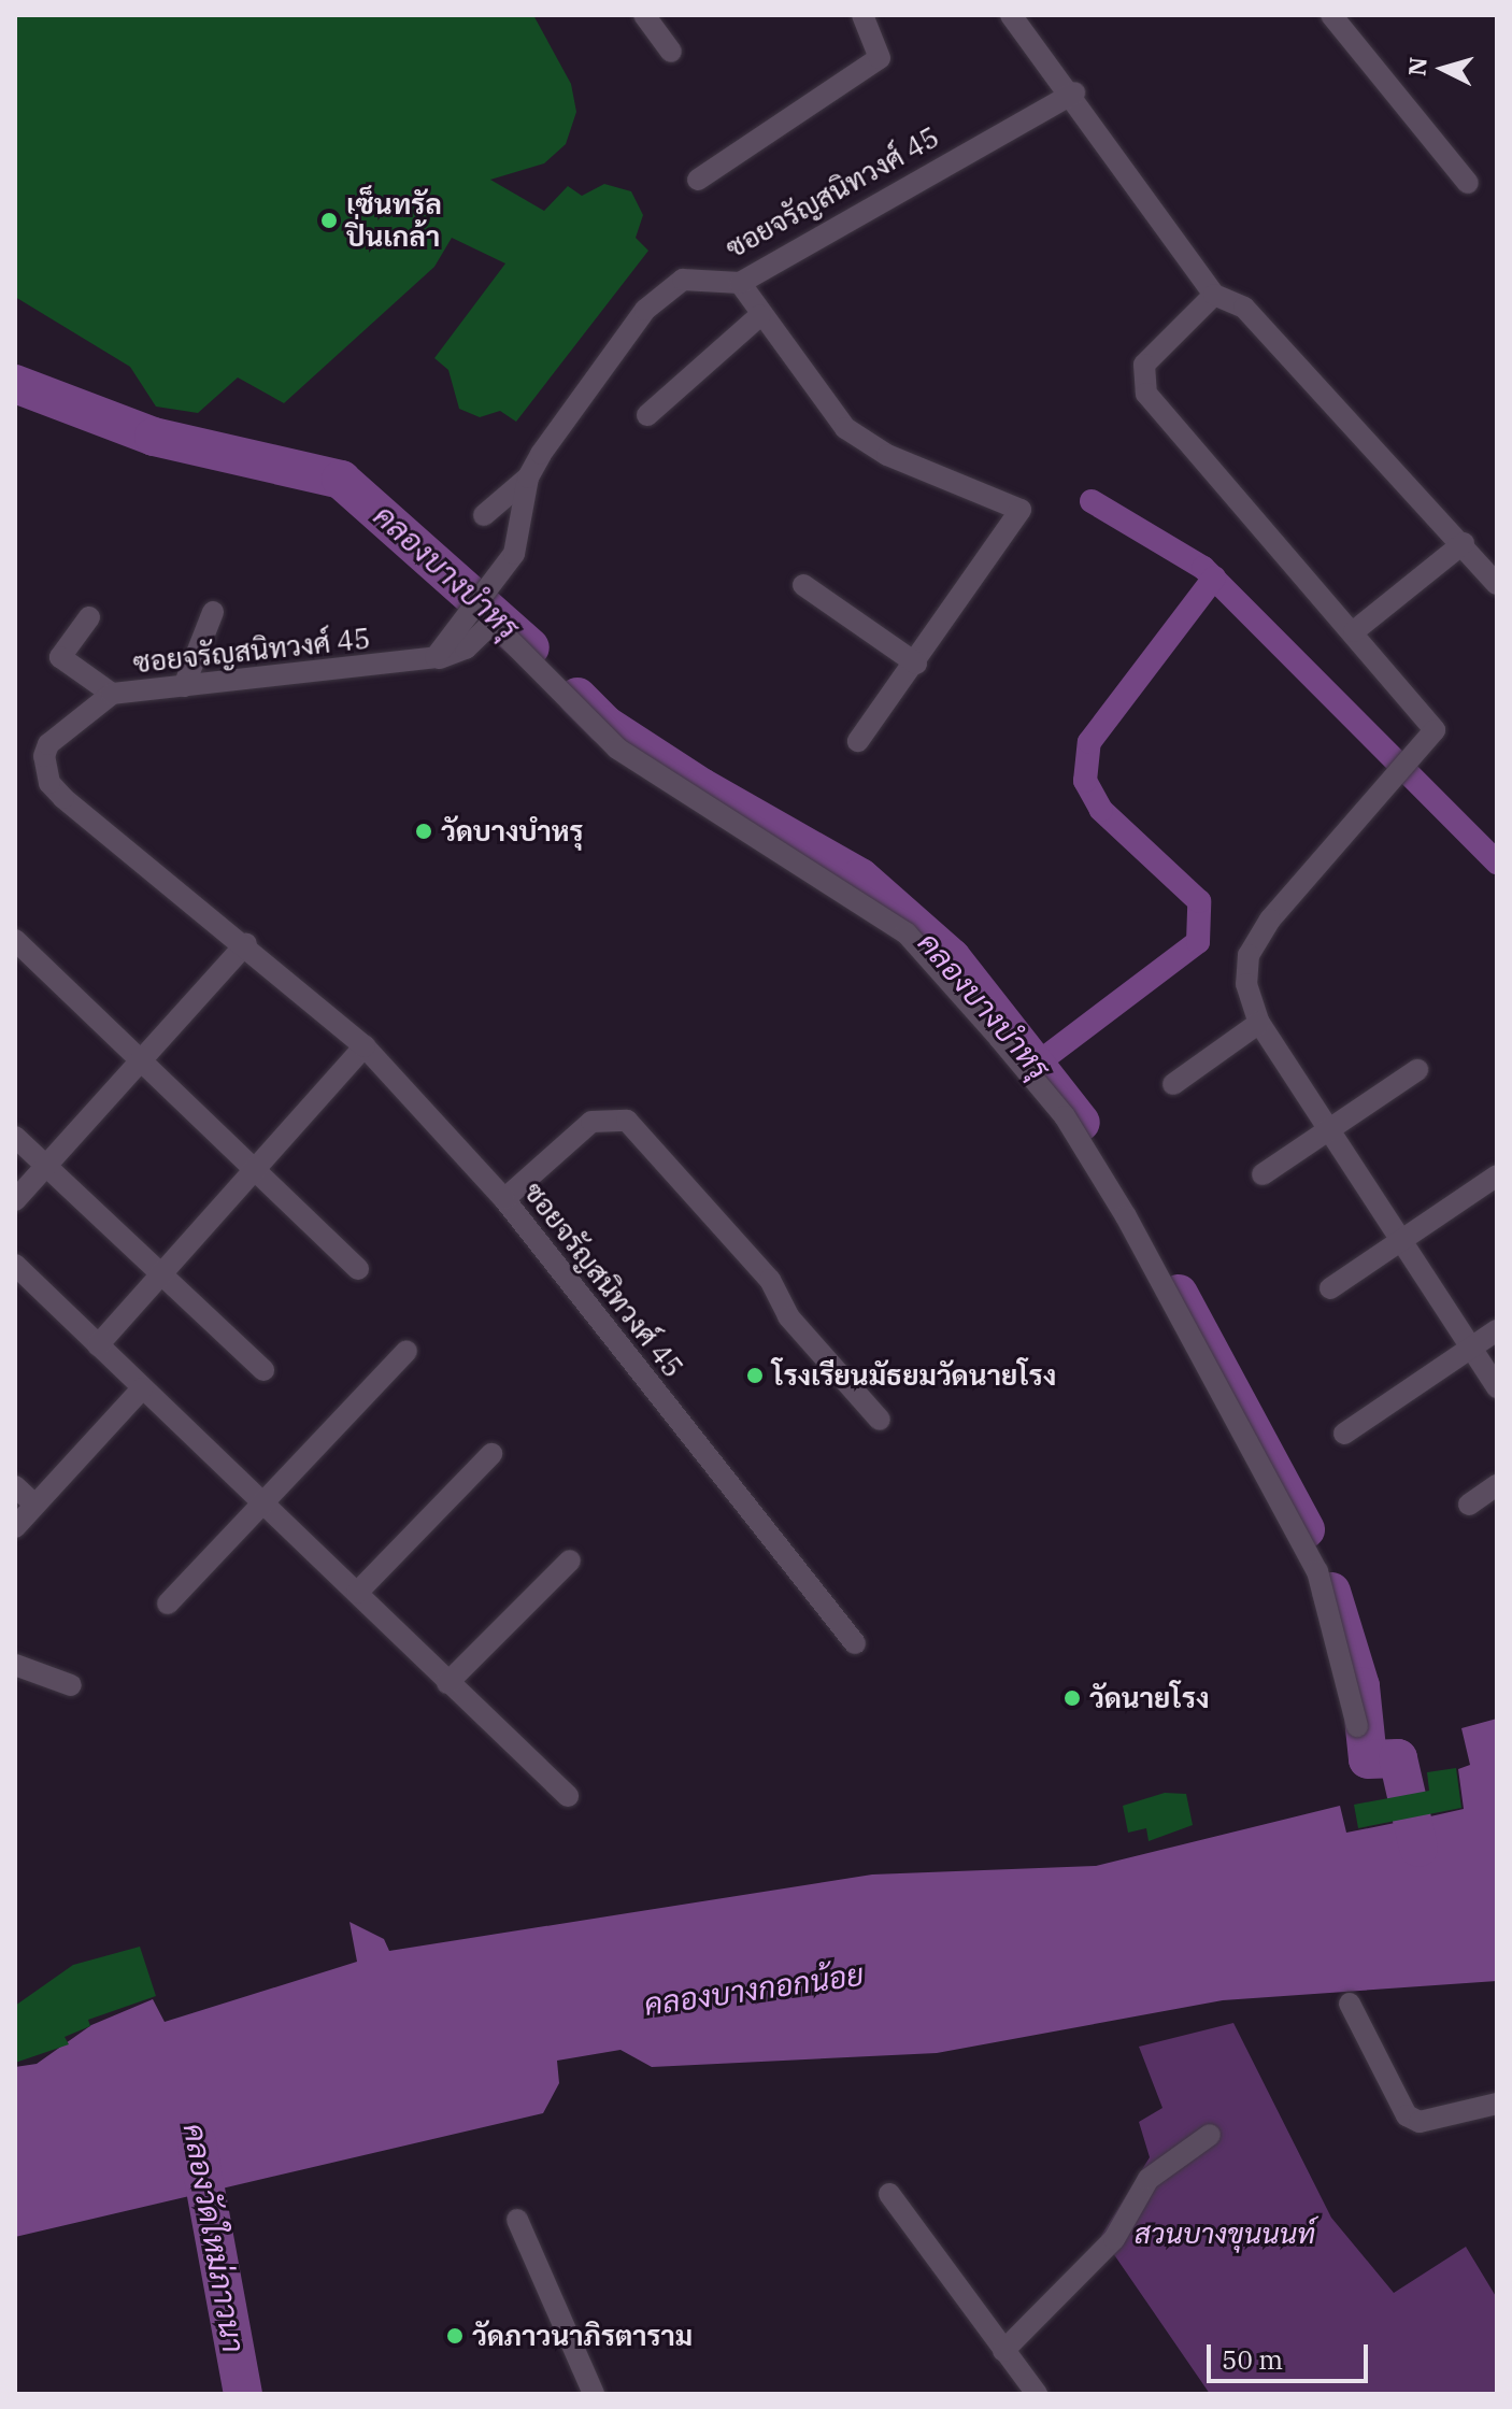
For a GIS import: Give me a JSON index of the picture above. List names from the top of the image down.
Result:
{
  "streets": {
    "street": ["ซอยจรัญสนิทวงศ์ 45"]
  },
  "water": ["คลองบางบำหรุ", "คลองบางกอกน้อย", "คลองวัดใหม่ภาวนา"],
  "parks": ["สวนบางขุนนนท์"],
  "places": [
    "เซ็นทรัล ปิ่นเกล้า",
    "วัดบางบำหรุ",
    "โรงเรียนมัธยมวัดนายโรง",
    "วัดนายโรง",
    "วัดภาวนาภิรตาราม"
  ],
  "scale_bar": "50 m",
  "north": "left"
}
